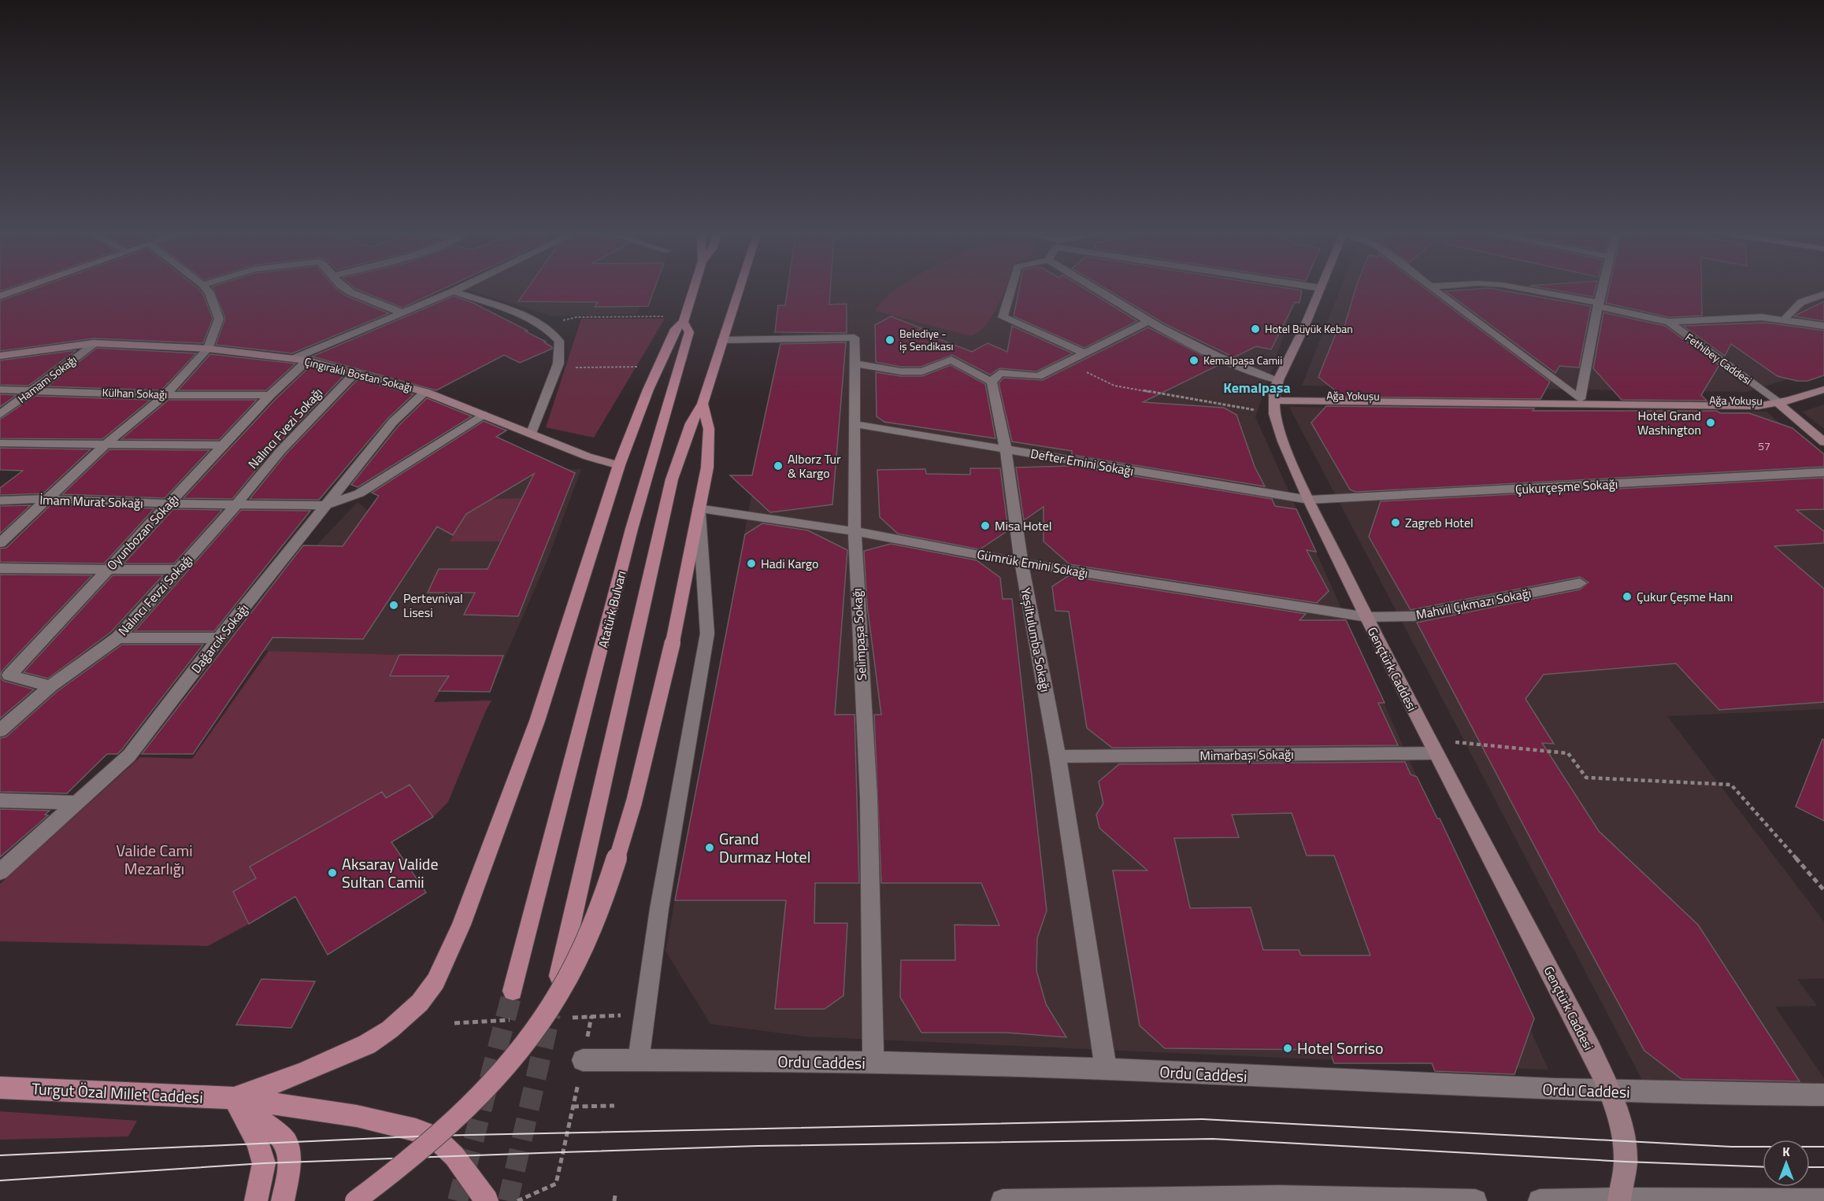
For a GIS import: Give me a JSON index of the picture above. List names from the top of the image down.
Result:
{
  "streets": {
    "main road": ["Atatürk Bulvarı", "Turgut Özal Millet Caddesi"],
    "street": [
      "Fethibey Caddesi",
      "Çıngıraklı Bostan Sokağı",
      "Hamam Sokağı",
      "Külhan Sokağı",
      "Ağa Yokuşu",
      "Nalıncı Fvezi Sokağı",
      "Defter Emini Sokağı",
      "Çukurçeşme Sokağı",
      "İmam Murat Sokağı",
      "Oyunbozan Sokağı",
      "Gümrük Emini Sokağı",
      "Nalıncı Fevzi Sokağı",
      "Mahvil Çıkmazı Sokağı",
      "Selimpaşa Sokağı",
      "Dağarcık Sokağı",
      "Yeşiltulumba Sokağı",
      "Gençtürk Caddesi",
      "Mimarbaşı Sokağı",
      "Ordu Caddesi"
    ]
  },
  "crossings": [
    ["Fethibey Caddesi", "Ağa Yokuşu"],
    ["Çıngıraklı Bostan Sokağı", "Hamam Sokağı"],
    ["Çıngıraklı Bostan Sokağı", "Nalıncı Fvezi Sokağı"],
    ["Çıngıraklı Bostan Sokağı", "Oyunbozan Sokağı"],
    ["Çıngıraklı Bostan Sokağı", "Dağarcık Sokağı"],
    ["Hamam Sokağı", "Külhan Sokağı"],
    ["Külhan Sokağı", "Oyunbozan Sokağı"],
    ["Ağa Yokuşu", "Gençtürk Caddesi"],
    ["Nalıncı Fvezi Sokağı", "İmam Murat Sokağı"],
    ["Nalıncı Fvezi Sokağı", "Nalıncı Fevzi Sokağı"],
    ["Defter Emini Sokağı", "Çukurçeşme Sokağı"],
    ["Defter Emini Sokağı", "Selimpaşa Sokağı"],
    ["Defter Emini Sokağı", "Yeşiltulumba Sokağı"],
    ["Defter Emini Sokağı", "Gençtürk Caddesi"],
    ["Çukurçeşme Sokağı", "Gençtürk Caddesi"],
    ["İmam Murat Sokağı", "Oyunbozan Sokağı"],
    ["İmam Murat Sokağı", "Nalıncı Fevzi Sokağı"],
    ["İmam Murat Sokağı", "Dağarcık Sokağı"],
    ["Oyunbozan Sokağı", "Nalıncı Fevzi Sokağı"],
    ["Gümrük Emini Sokağı", "Mahvil Çıkmazı Sokağı"],
    ["Gümrük Emini Sokağı", "Selimpaşa Sokağı"],
    ["Gümrük Emini Sokağı", "Yeşiltulumba Sokağı"],
    ["Gümrük Emini Sokağı", "Gençtürk Caddesi"],
    ["Mahvil Çıkmazı Sokağı", "Gençtürk Caddesi"],
    ["Selimpaşa Sokağı", "Ordu Caddesi"],
    ["Yeşiltulumba Sokağı", "Mimarbaşı Sokağı"],
    ["Yeşiltulumba Sokağı", "Ordu Caddesi"],
    ["Gençtürk Caddesi", "Mimarbaşı Sokağı"],
    ["Gençtürk Caddesi", "Ordu Caddesi"]
  ],
  "districts": ["Kemalpaşa"],
  "parks": ["Valide Cami Mezarlığı"],
  "places": [
    "Hotel Büyük Keban",
    "Belediye - iş Sendikası",
    "Kemalpaşa Camii",
    "Hotel Grand Washington",
    "Alborz Tur & Kargo",
    "Zagreb Hotel",
    "Misa Hotel",
    "Hadi Kargo",
    "Çukur Çeşme Hanı",
    "Pertevniyal Lisesi",
    "Grand Durmaz Hotel",
    "Aksaray Valide Sultan Camii",
    "Hotel Sorriso"
  ],
  "house_numbers": ["57"],
  "north": "top"
}
